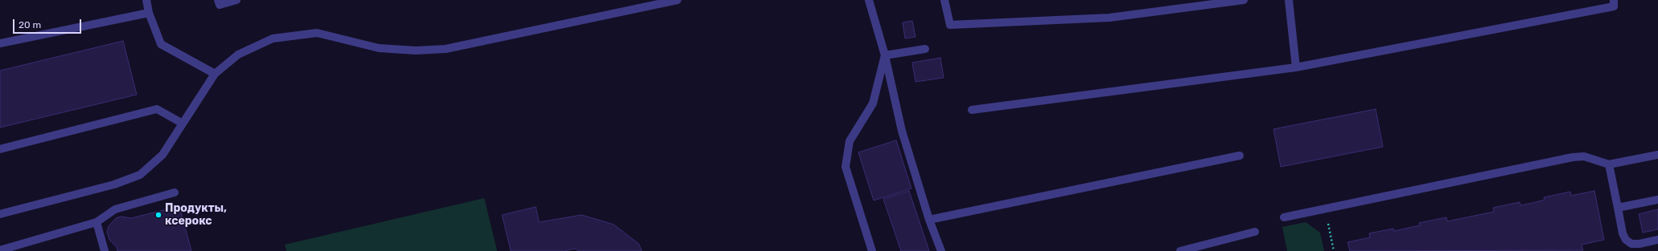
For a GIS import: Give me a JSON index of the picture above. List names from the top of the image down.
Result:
{
  "places": ["Продукты, ксерокс"],
  "scale_bar": "20 m"
}
